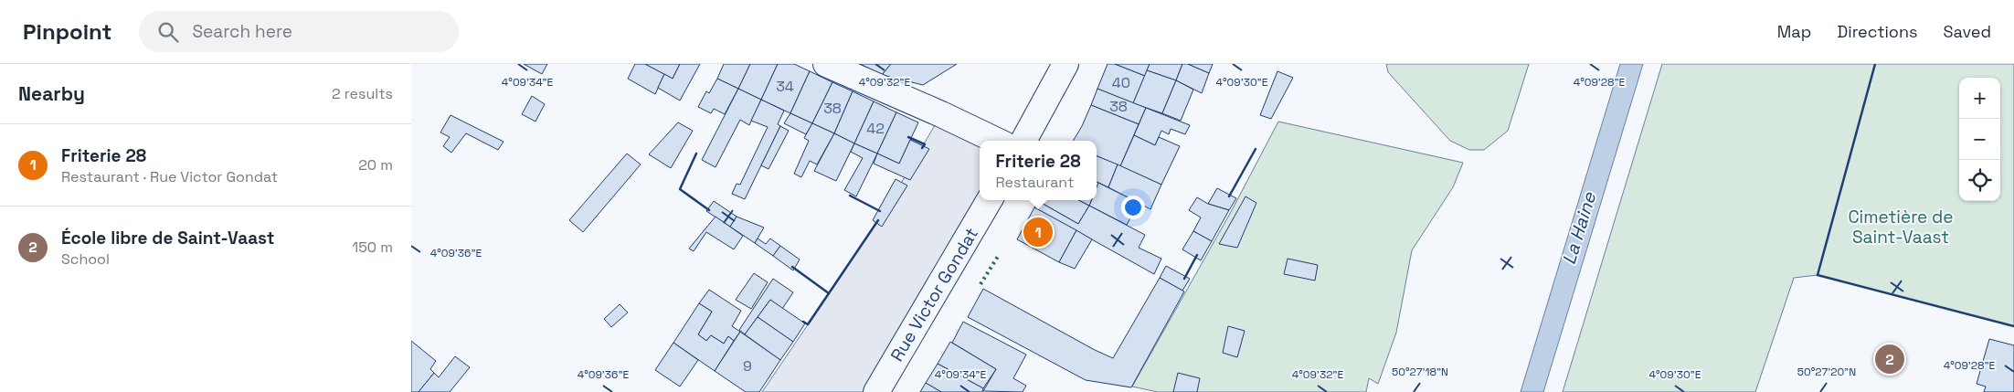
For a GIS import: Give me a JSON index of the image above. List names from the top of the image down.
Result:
{
  "streets": {
    "street": ["Rue Victor Gondat"]
  },
  "water": ["La Haine"],
  "parks": ["Cimetière de Saint-Vaast"],
  "house_numbers": [
    "40",
    "34",
    "38",
    "38",
    "42",
    "9"
  ],
  "page": {
    "header": "Pinpoint",
    "search": "Search here",
    "nav": ["Map", "Directions", "Saved"],
    "heading": ["Nearby", "2 results"],
    "map_buttons": ["+", "−"],
    "list": [
      {
        "mark": "1",
        "name": "Friterie 28",
        "note": "Restaurant · Rue Victor Gondat",
        "value": "20 m"
      },
      {
        "mark": "2",
        "name": "École libre de Saint-Vaast",
        "note": "School",
        "value": "150 m"
      }
    ],
    "popup": ["Friterie 28", "Restaurant"],
    "pins": ["1", "2"]
  },
  "coordinates": [
    "4°09'34\"E",
    "4°09'32\"E",
    "4°09'30\"E",
    "4°09'28\"E",
    "4°09'36\"E",
    "50°27'18\"N",
    "50°27'20\"N"
  ]
}
